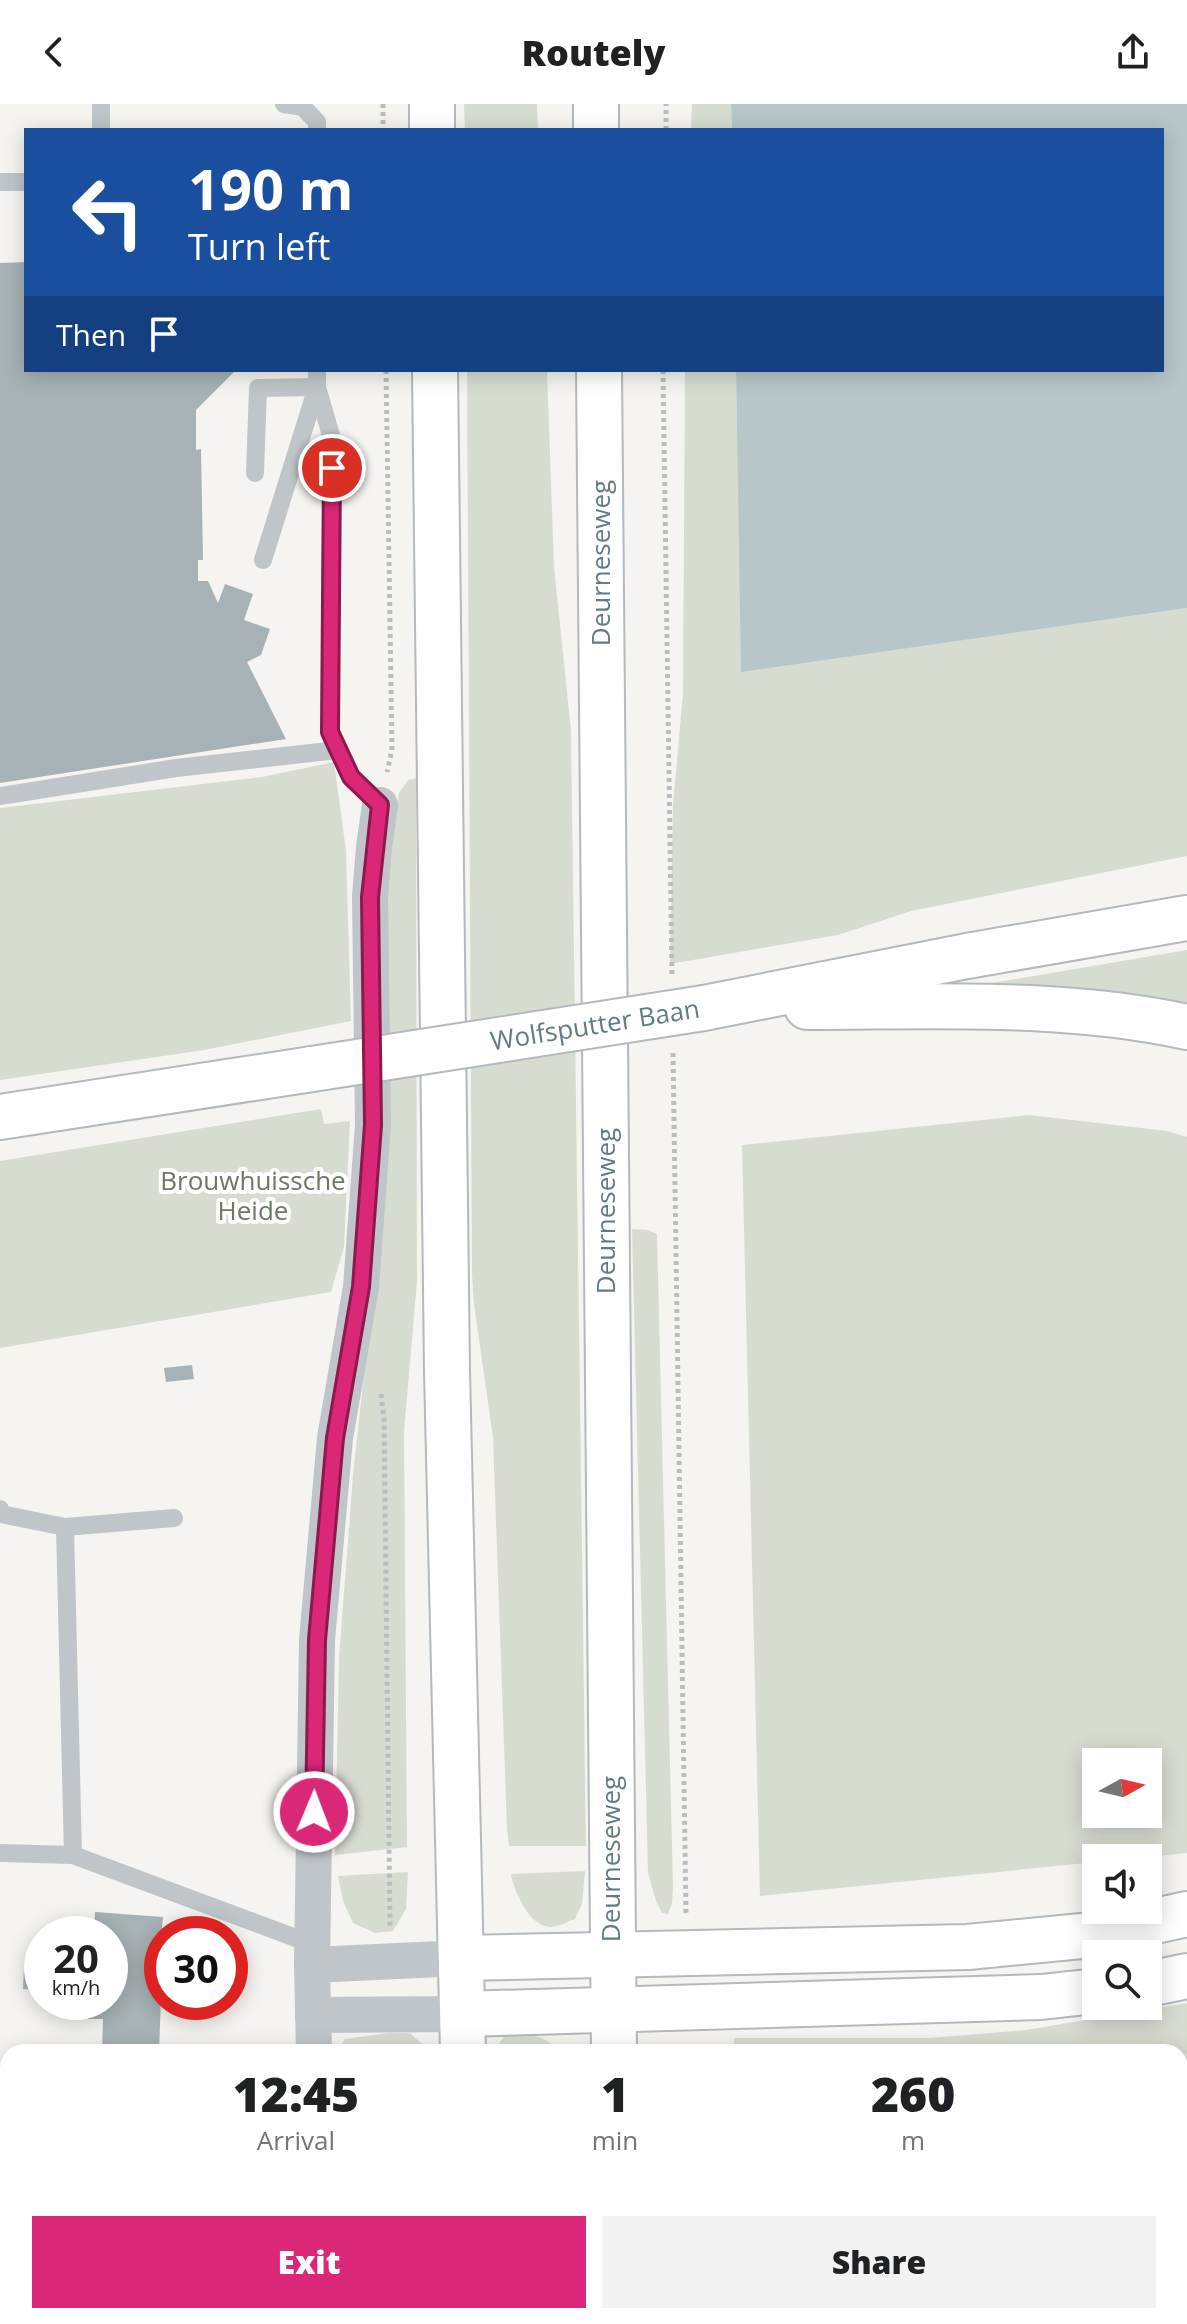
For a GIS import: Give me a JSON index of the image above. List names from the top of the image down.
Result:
{
  "streets": {
    "main road": ["Deurneseweg", "Wolfsputter Baan"]
  },
  "parks": ["Brouwhuissche Heide"],
  "north": "right",
  "page": {
    "header": "Routely",
    "turn": ["190 m", "Turn left"],
    "then": "Then",
    "speed": "20 km/h",
    "limit": "30",
    "eta": [
      "12:45",
      "Arrival",
      "1",
      "min",
      "260",
      "m"
    ],
    "buttons": ["Exit", "Share"]
  }
}
